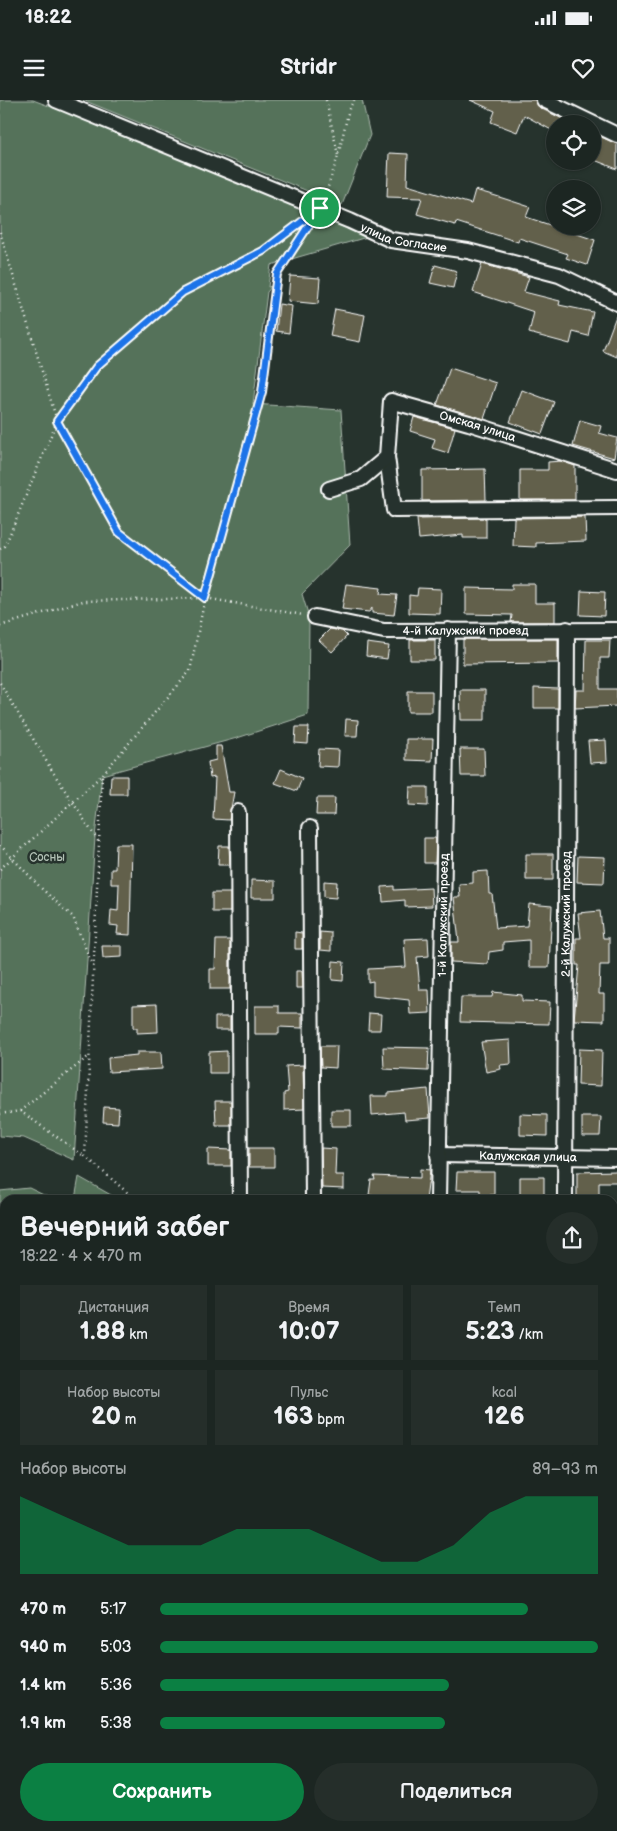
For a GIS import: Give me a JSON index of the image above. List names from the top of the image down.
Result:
{
  "streets": {
    "street": [
      "улица Согласие",
      "Омская улица",
      "4-й Калужский проезд",
      "2-й Калужский проезд",
      "1-й Калужский проезд",
      "Калужская улица"
    ]
  },
  "crossings": [
    ["4-й Калужский проезд", "2-й Калужский проезд"],
    ["4-й Калужский проезд", "1-й Калужский проезд"],
    ["2-й Калужский проезд", "Калужская улица"],
    ["1-й Калужский проезд", "Калужская улица"]
  ],
  "parks": ["Сосны"],
  "page": {
    "status": "18:22",
    "header": "Stridr",
    "heading": ["Вечерний забег", "18:22 · 4 × 470 m"],
    "stats": [
      ["Дистанция", "1.88 km"],
      ["Время", "10:07"],
      ["Темп", "5:23 /km"],
      ["Набор высоты", "20 m"],
      ["Пульс", "163 bpm"],
      ["kcal", "126"]
    ],
    "chart": ["Набор высоты", "89–93 m"],
    "list": [
      {
        "name": "470 m",
        "note": "5:17"
      },
      {
        "name": "940 m",
        "note": "5:03"
      },
      {
        "name": "1.4 km",
        "note": "5:36"
      },
      {
        "name": "1.9 km",
        "note": "5:38"
      }
    ],
    "buttons": ["Сохранить", "Поделиться"]
  }
}
